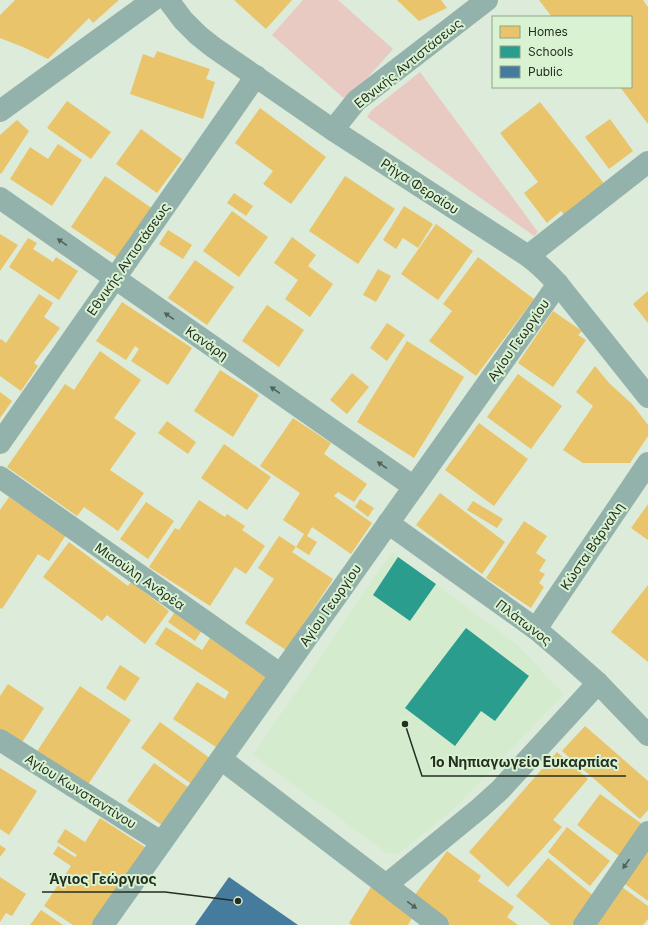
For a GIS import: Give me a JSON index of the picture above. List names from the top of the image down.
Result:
{
  "streets": {
    "street": [
      "Εθνικής Αντιστάσεως",
      "Ρήγα Φεραίου",
      "Αγίου Γεωργίου",
      "Κανάρη",
      "Κώστα Βάρναλη",
      "Μιαούλη Ανδρέα",
      "Πλάτωνος",
      "Αγίου Κωνσταντίνου"
    ]
  },
  "crossings": [
    ["Εθνικής Αντιστάσεως", "Ρήγα Φεραίου"],
    ["Εθνικής Αντιστάσεως", "Κανάρη"],
    ["Ρήγα Φεραίου", "Αγίου Γεωργίου"],
    ["Αγίου Γεωργίου", "Κανάρη"],
    ["Αγίου Γεωργίου", "Μιαούλη Ανδρέα"],
    ["Αγίου Γεωργίου", "Πλάτωνος"],
    ["Αγίου Γεωργίου", "Αγίου Κωνσταντίνου"],
    ["Κώστα Βάρναλη", "Πλάτωνος"]
  ],
  "one_way": ["Κανάρη"],
  "places": ["1ο Νηπιαγωγείο Ευκαρπίας", "Άγιος Γεώργιος"],
  "legend": ["Homes", "Schools", "Public"]
}
